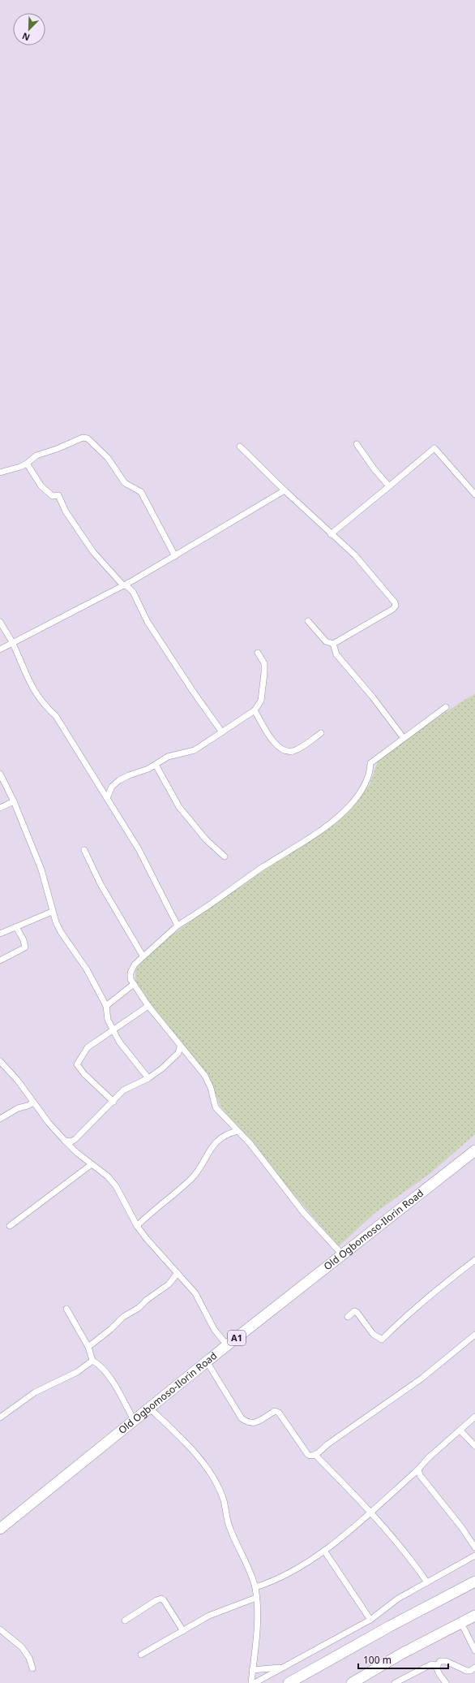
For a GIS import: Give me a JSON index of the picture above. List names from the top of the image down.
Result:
{
  "streets": {
    "highway": ["Old Ogbomoso-Ilorin Road", "A1"]
  },
  "scale_bar": "100 m",
  "north": "bottom left"
}
